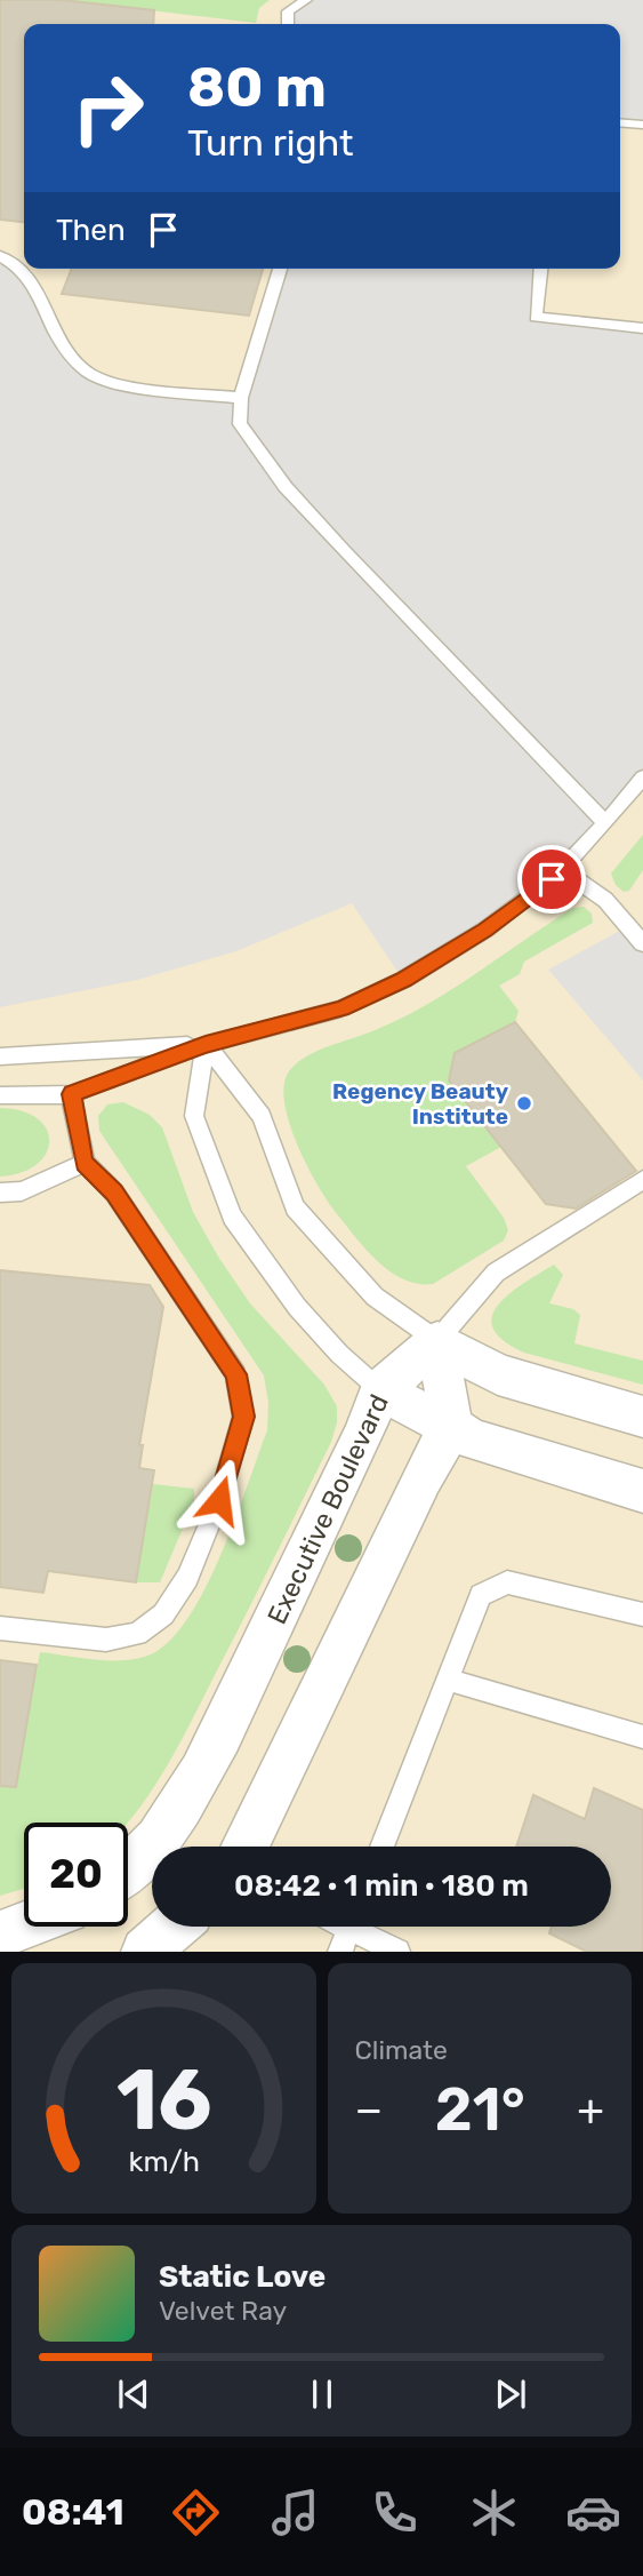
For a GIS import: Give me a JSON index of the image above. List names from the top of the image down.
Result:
{
  "streets": {
    "street": ["Executive Boulevard"]
  },
  "places": ["Regency Beauty Institute"],
  "page": {
    "turn": ["80 m", "Turn right"],
    "then": "Then",
    "limit": "20",
    "trip": "08:42 · 1 min · 180 m",
    "tile": "Climate",
    "heat": ["−", "21°", "+"],
    "song": ["Static Love", "Velvet Ray"],
    "tabs": "08:41",
    "gauge": ["16", "km/h"]
  }
}
